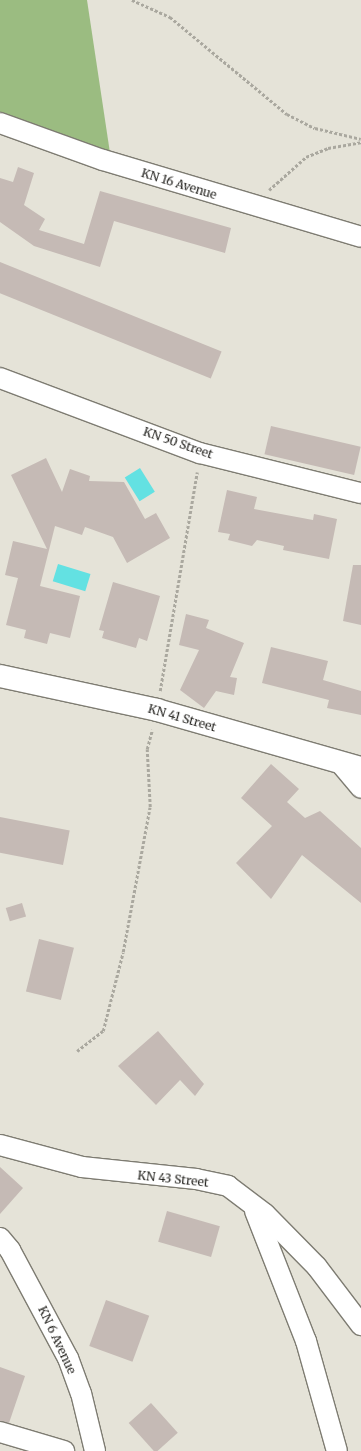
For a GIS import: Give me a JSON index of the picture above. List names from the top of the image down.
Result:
{
  "streets": {
    "main road": ["KN 41 Street"],
    "street": [
      "KN 16 Avenue",
      "KN 50 Street",
      "KN 43 Street",
      "KN 6 Avenue"
    ]
  }
}
